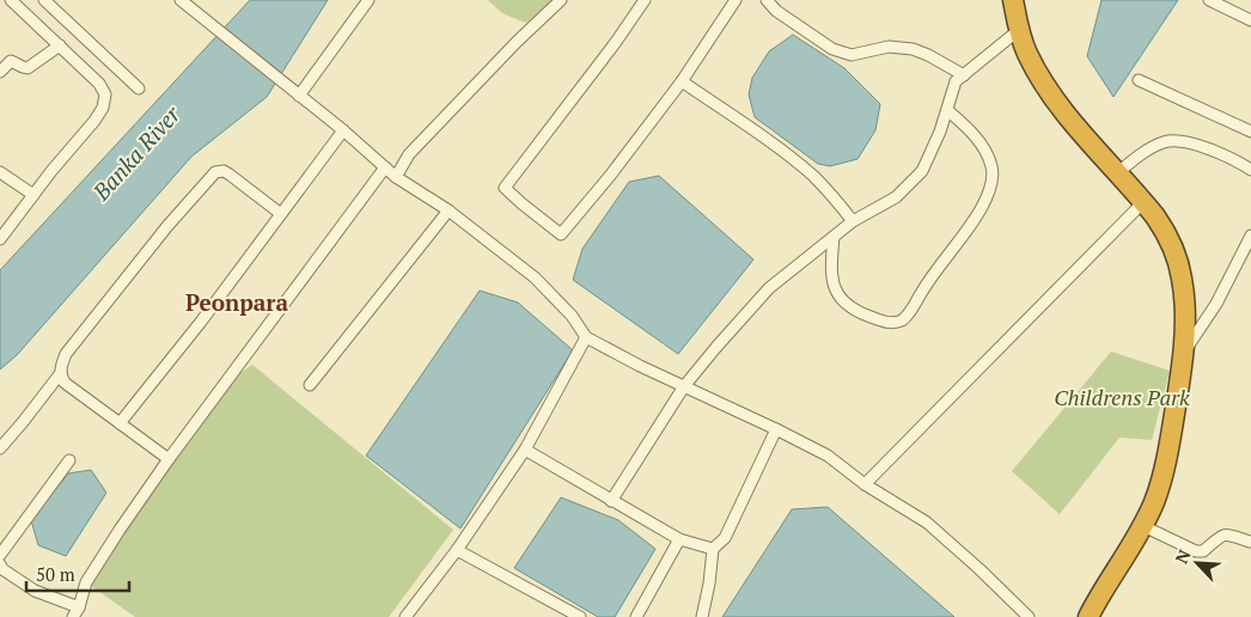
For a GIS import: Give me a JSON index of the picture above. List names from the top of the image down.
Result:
{
  "districts": ["Peonpara"],
  "water": ["Banka River"],
  "parks": ["Childrens Park"],
  "scale_bar": "50 m",
  "north": "top left"
}
